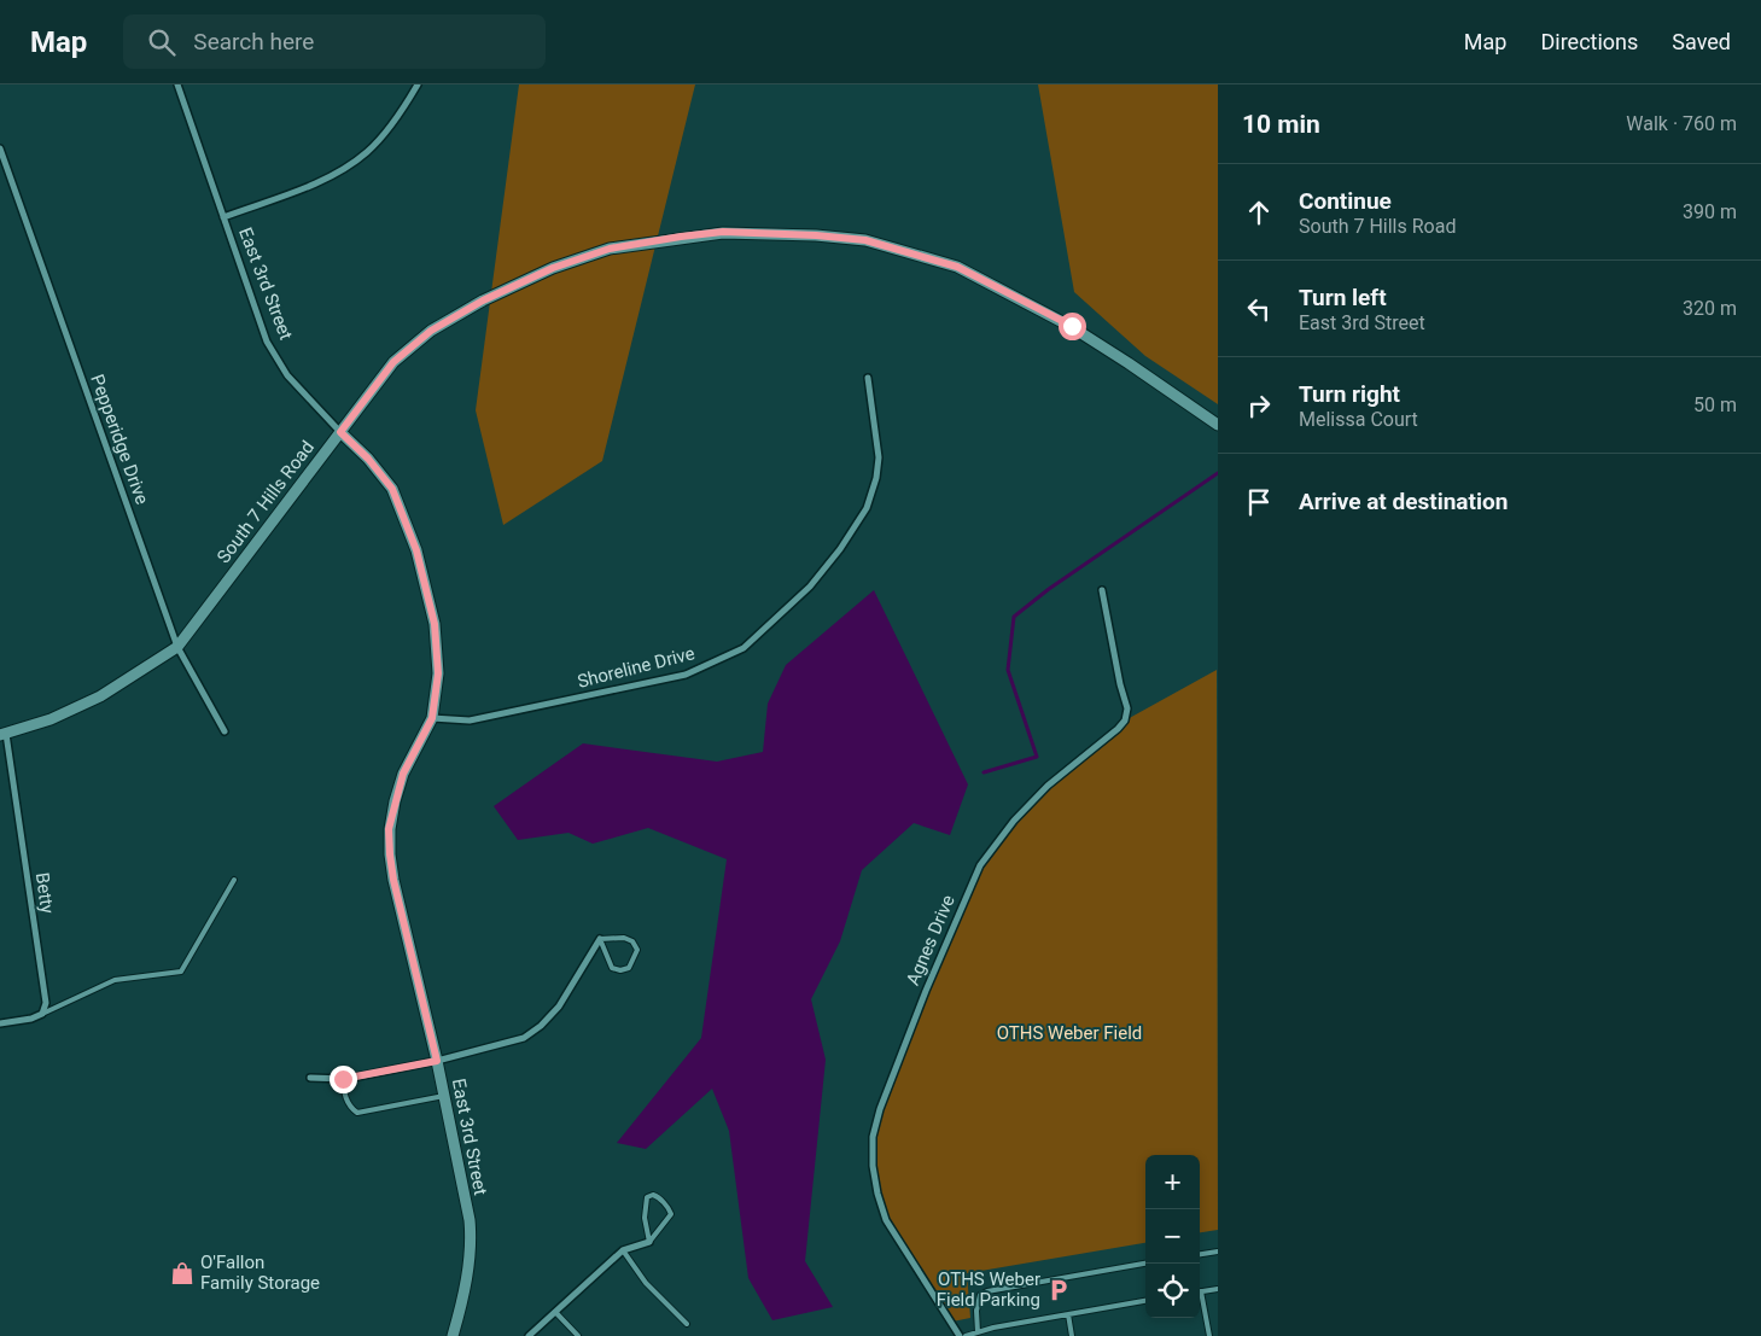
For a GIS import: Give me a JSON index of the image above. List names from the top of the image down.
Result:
{
  "streets": {
    "street": [
      "East 3rd Street",
      "Pepperidge Drive",
      "South 7 Hills Road",
      "Shoreline Drive",
      "Betty",
      "Agnes Drive"
    ]
  },
  "crossings": [
    ["East 3rd Street", "South 7 Hills Road"],
    ["East 3rd Street", "Shoreline Drive"],
    ["Pepperidge Drive", "South 7 Hills Road"],
    ["South 7 Hills Road", "Betty"]
  ],
  "parks": ["OTHS Weber Field"],
  "places": {
    "shop": ["O'Fallon Family Storage"],
    "parking": ["OTHS Weber Field Parking"]
  },
  "page": {
    "header": "Map",
    "search": "Search here",
    "nav": ["Map", "Directions", "Saved"],
    "heading": ["10 min", "Walk · 760 m"],
    "list": [
      ["Continue", "South 7 Hills Road", "390 m"],
      ["Turn left", "East 3rd Street", "320 m"],
      ["Turn right", "Melissa Court", "50 m"],
      "Arrive at destination"
    ],
    "map_buttons": ["+", "−"]
  }
}
